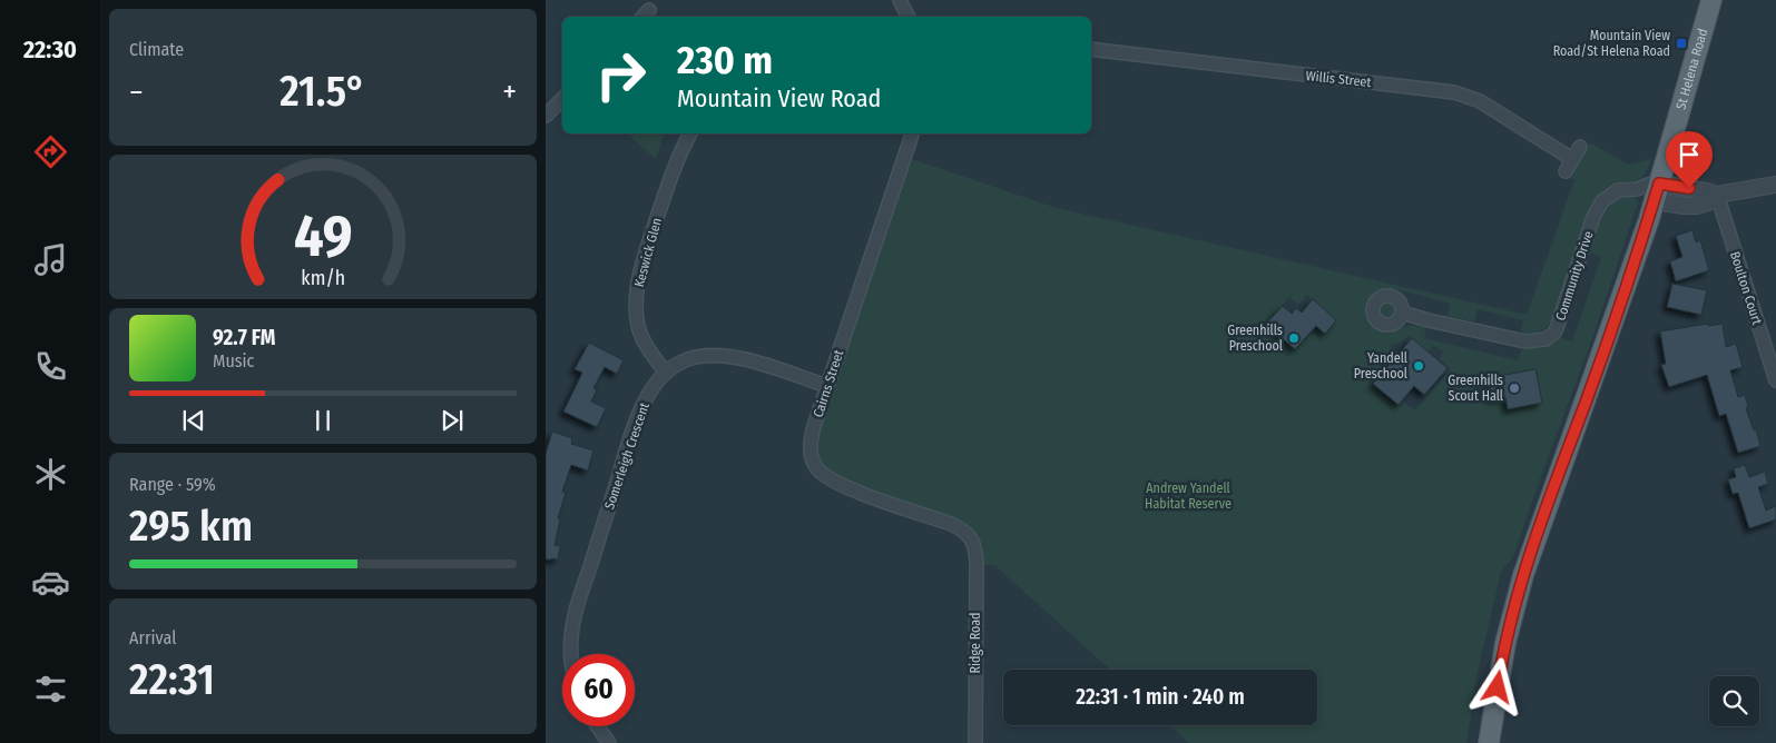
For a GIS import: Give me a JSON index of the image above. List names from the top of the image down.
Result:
{
  "streets": {
    "main road": ["St Helena Road"],
    "street": [
      "Willis Street",
      "Keswick Glen",
      "Community Drive",
      "Boulton Court",
      "Cairns Street",
      "Somerleigh Crescent",
      "Ridge Road"
    ]
  },
  "crossings": [
    ["St Helena Road", "Community Drive"],
    ["Keswick Glen", "Somerleigh Crescent"],
    ["Cairns Street", "Somerleigh Crescent"],
    ["Cairns Street", "Ridge Road"]
  ],
  "parks": ["Andrew Yandell Habitat Reserve"],
  "places": {
    "transit": ["Mountain View Road/St Helena Road"],
    "other": ["Greenhills Preschool", "Yandell Preschool", "Greenhills Scout Hall"]
  },
  "page": {
    "tabs": "22:30",
    "tile": [
      "Climate",
      ["Range · 59%", "295 km"],
      ["Arrival", "22:31"]
    ],
    "turn": ["230 m", "Mountain View Road"],
    "heat": ["−", "21.5°", "+"],
    "song": ["92.7 FM", "Music"],
    "limit": "60",
    "trip": "22:31 · 1 min · 240 m",
    "gauge": ["49", "km/h"]
  }
}
